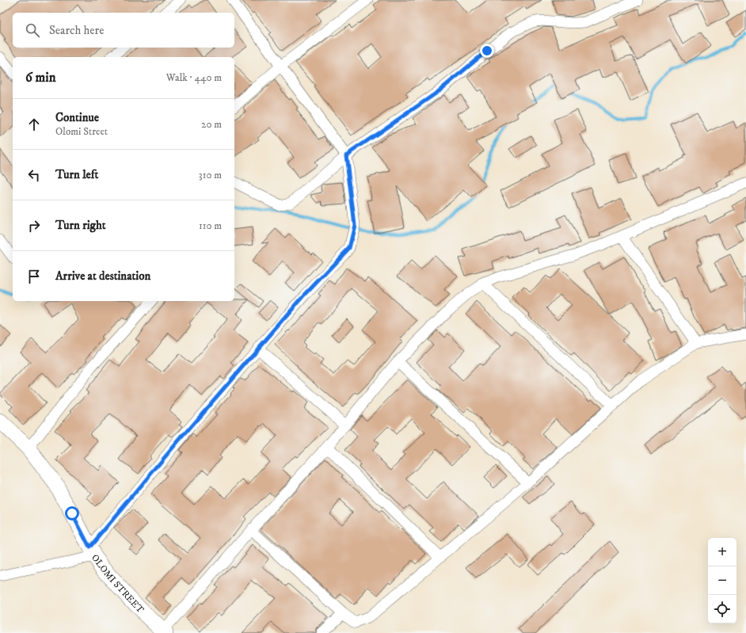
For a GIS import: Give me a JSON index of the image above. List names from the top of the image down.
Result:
{
  "streets": {
    "main road": ["OLOMI STREET"]
  },
  "page": {
    "search": "Search here",
    "heading": ["6 min", "Walk · 440 m"],
    "list": [
      ["Continue", "Olomi Street", "20 m"],
      ["Turn left", "310 m"],
      ["Turn right", "110 m"],
      "Arrive at destination"
    ],
    "map_buttons": ["+", "−"]
  }
}
